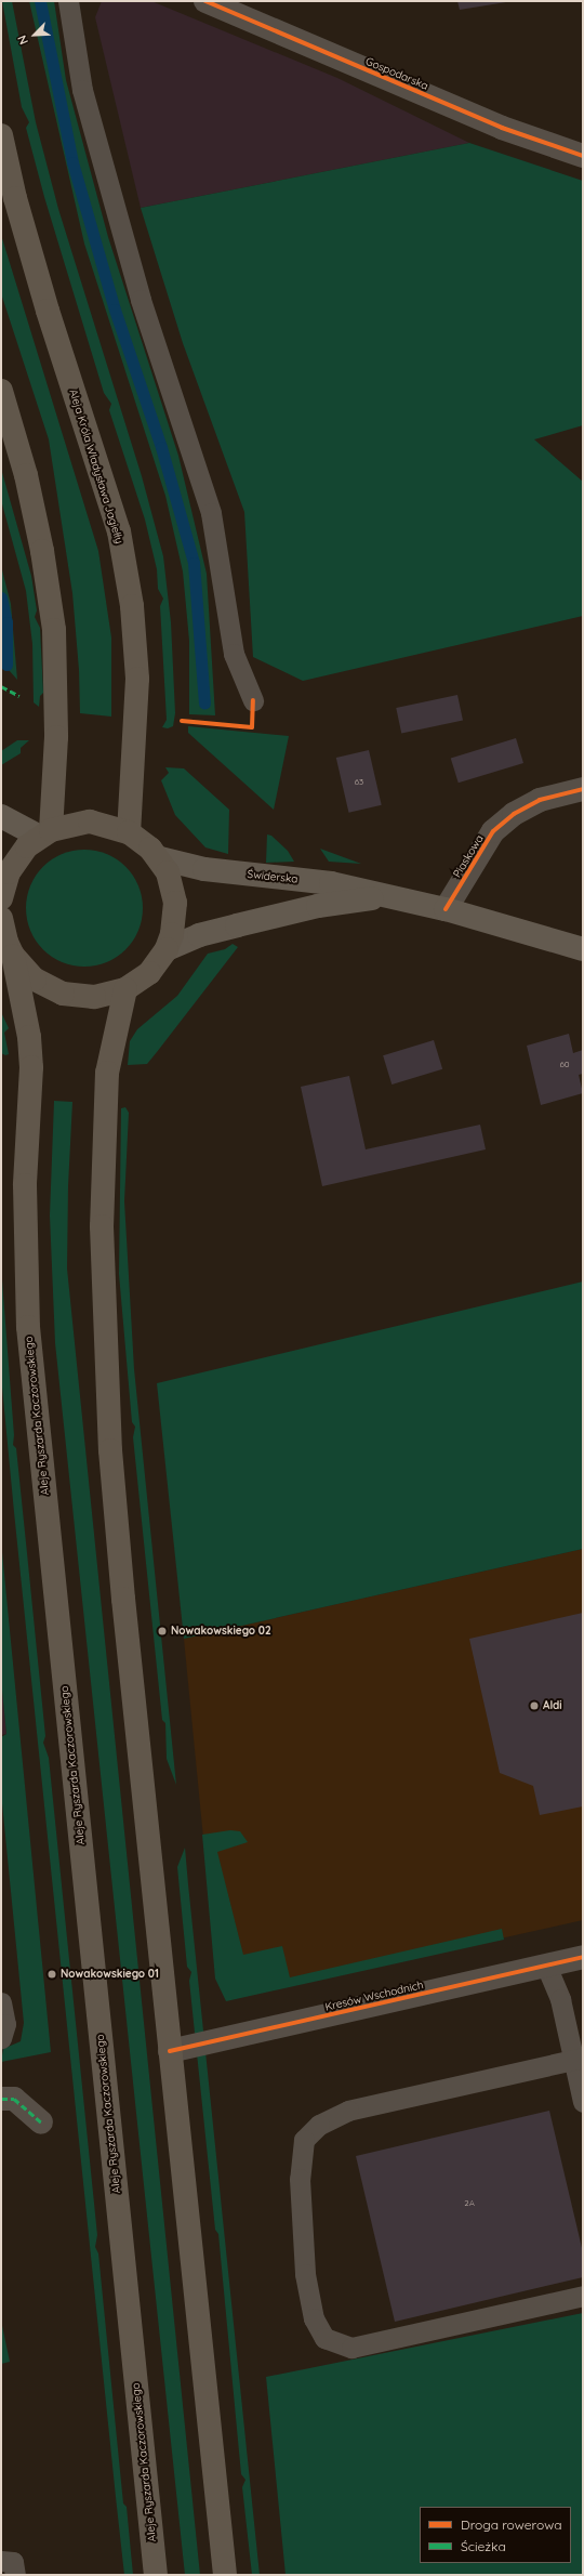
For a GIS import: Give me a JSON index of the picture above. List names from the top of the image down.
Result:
{
  "streets": {
    "main road": ["Aleja Króla Władysława Jagiełły", "Świderska", "Aleje Ryszarda Kaczorowskiego"],
    "street": ["Gospodarska", "Piaskowa", "Kresów Wschodnich"]
  },
  "crossings": [
    ["Piaskowa", "Świderska"]
  ],
  "places": ["Nowakowskiego 02", "Aldi", "Nowakowskiego 01"],
  "house_numbers": ["63", "60", "2A"],
  "legend": ["Droga rowerowa", "Ścieżka"],
  "north": "bottom left"
}
